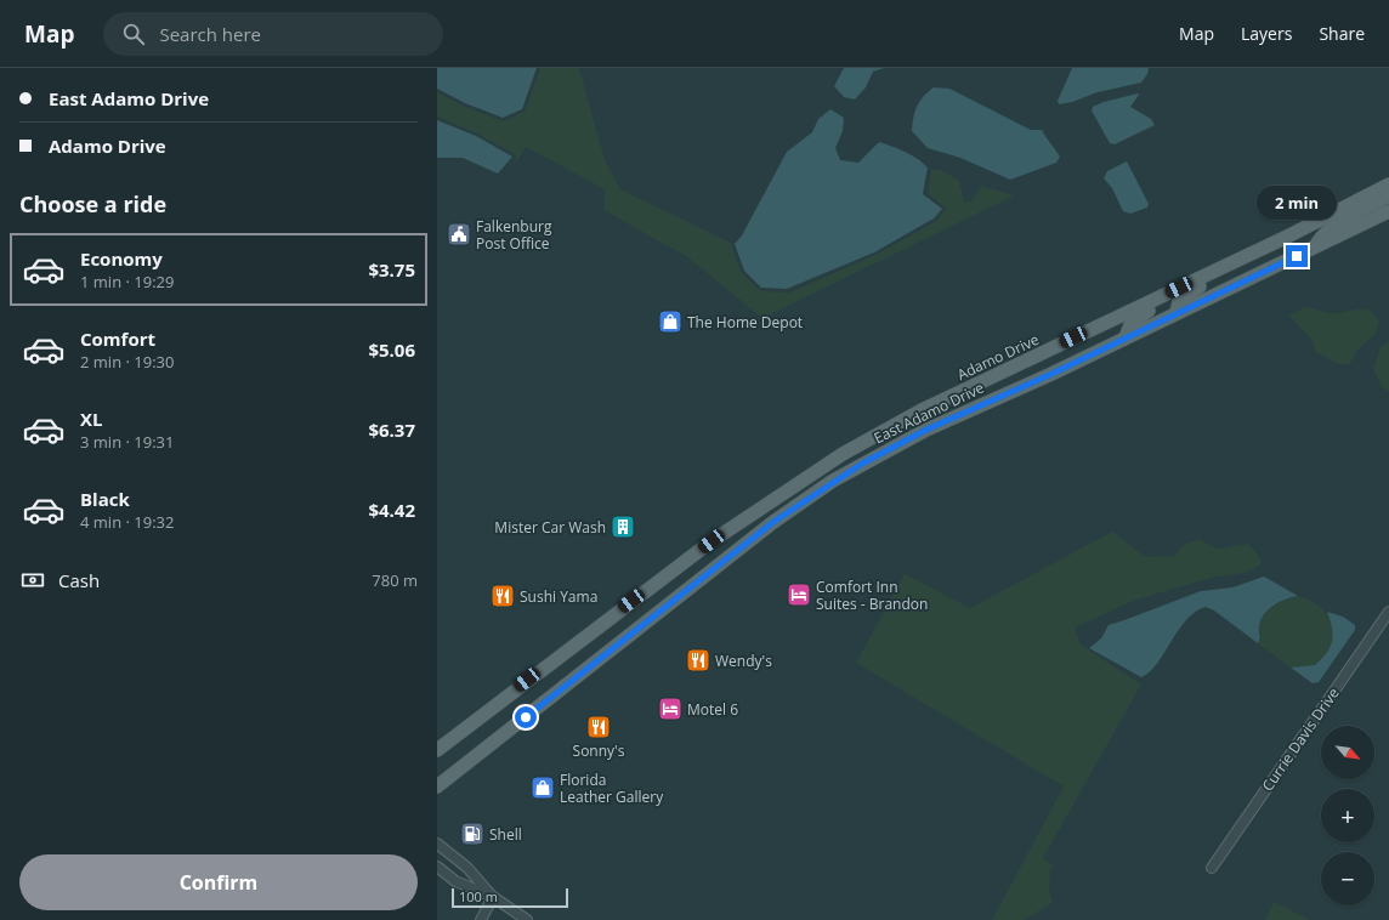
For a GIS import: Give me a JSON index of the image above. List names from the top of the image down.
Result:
{
  "streets": {
    "main road": ["Adamo Drive", "East Adamo Drive"],
    "street": ["Currie Davis Drive"]
  },
  "places": {
    "public building": ["Falkenburg Post Office"],
    "shop": ["The Home Depot", "Florida Leather Gallery"],
    "building": ["Mister Car Wash"],
    "hotel": ["Comfort Inn Suites - Brandon", "Motel 6"],
    "restaurant": ["Sushi Yama", "Wendy's", "Sonny's"],
    "fuel station": ["Shell"]
  },
  "scale_bar": "100 m",
  "north": "bottom right",
  "page": {
    "header": "Map",
    "search": "Search here",
    "nav": ["Map", "Layers", "Share"],
    "banner": ["East Adamo Drive", "Adamo Drive"],
    "heading": "Choose a ride",
    "bubble": "2 min",
    "list": [
      {
        "name": "Economy",
        "note": "1 min · 19:29",
        "value": "$3.75"
      },
      {
        "name": "Comfort",
        "note": "2 min · 19:30",
        "value": "$5.06"
      },
      {
        "name": "XL",
        "note": "3 min · 19:31",
        "value": "$6.37"
      },
      {
        "name": "Black",
        "note": "4 min · 19:32",
        "value": "$4.42"
      }
    ],
    "pay": ["Cash", "780 m"],
    "map_buttons": ["+", "−"],
    "buttons": "Confirm",
    "scale": "100 m"
  }
}
